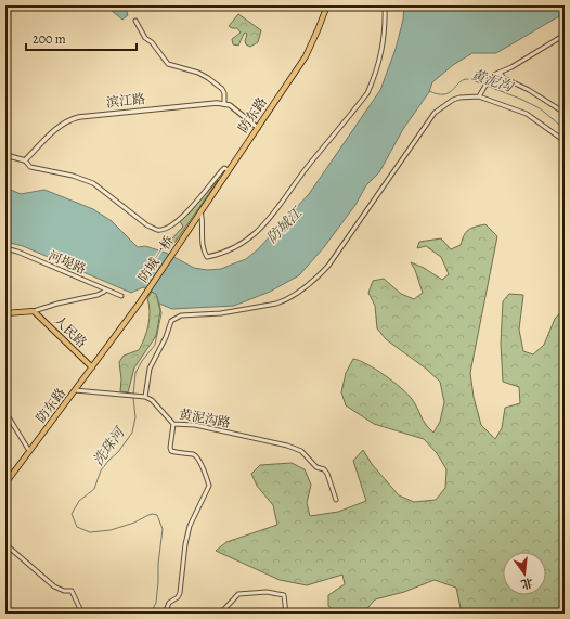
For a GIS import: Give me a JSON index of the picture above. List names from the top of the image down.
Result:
{
  "streets": {
    "main road": ["防东路", "防城一桥", "人民路"],
    "street": ["滨江路", "河堤路", "黄泥沟路"]
  },
  "crossings": [
    ["防东路", "防城一桥"],
    ["防东路", "人民路"],
    ["河堤路", "人民路"]
  ],
  "water": ["黄泥沟", "防城江", "洗珠河"],
  "scale_bar": "200 m",
  "north": "bottom"
}
